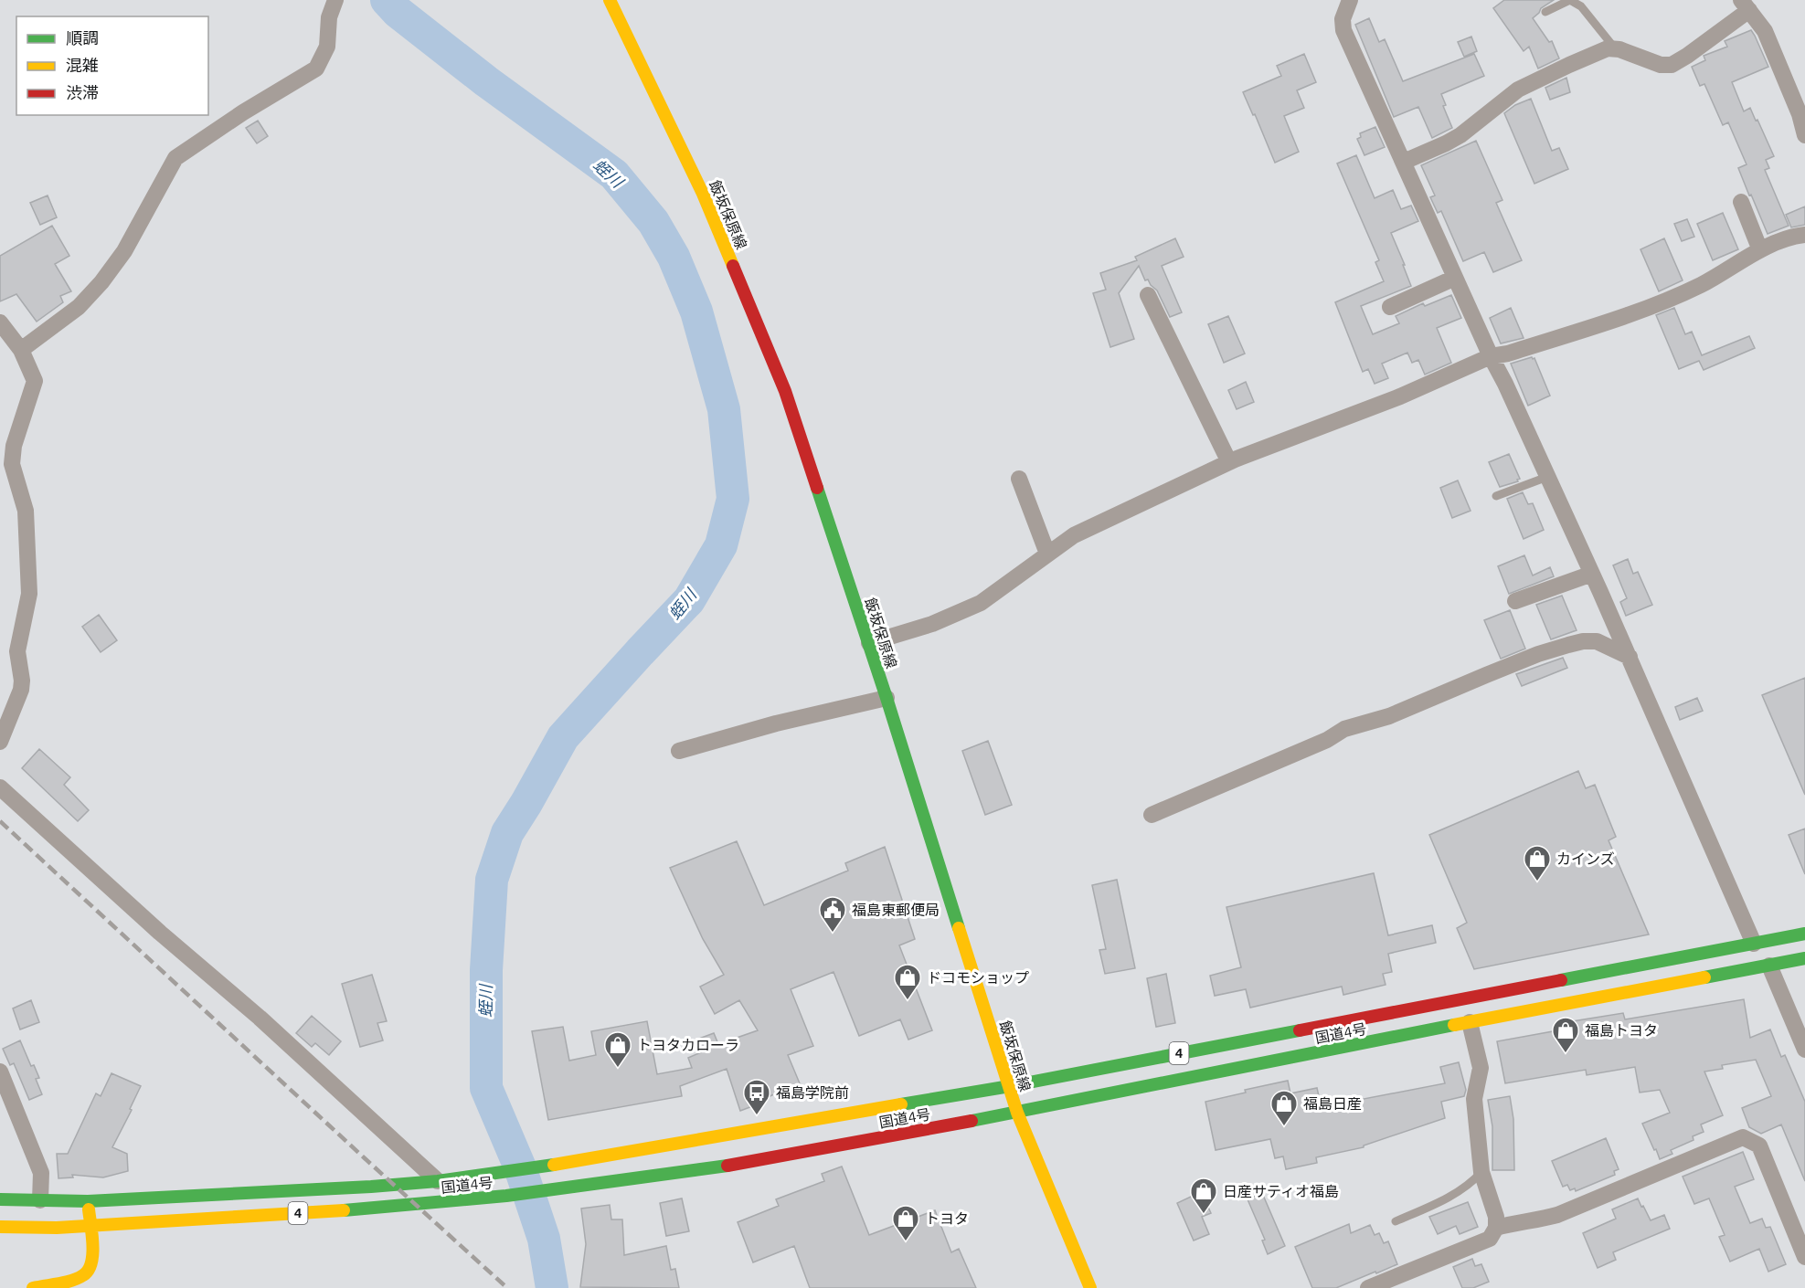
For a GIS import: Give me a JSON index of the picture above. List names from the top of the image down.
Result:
{
  "streets": {
    "main road": ["飯坂保原線", "国道4号", "4"]
  },
  "crossings": [
    ["飯坂保原線", "国道4号"]
  ],
  "water": ["蛭川"],
  "places": {
    "shop": [
      "カインズ",
      "ドコモショップ",
      "福島トヨタ",
      "トヨタカローラ",
      "福島日産",
      "日産サティオ福島",
      "トヨタ"
    ],
    "public building": ["福島東郵便局"],
    "bus stop": ["福島学院前"]
  },
  "legend": ["順調", "混雑", "渋滞"]
}
